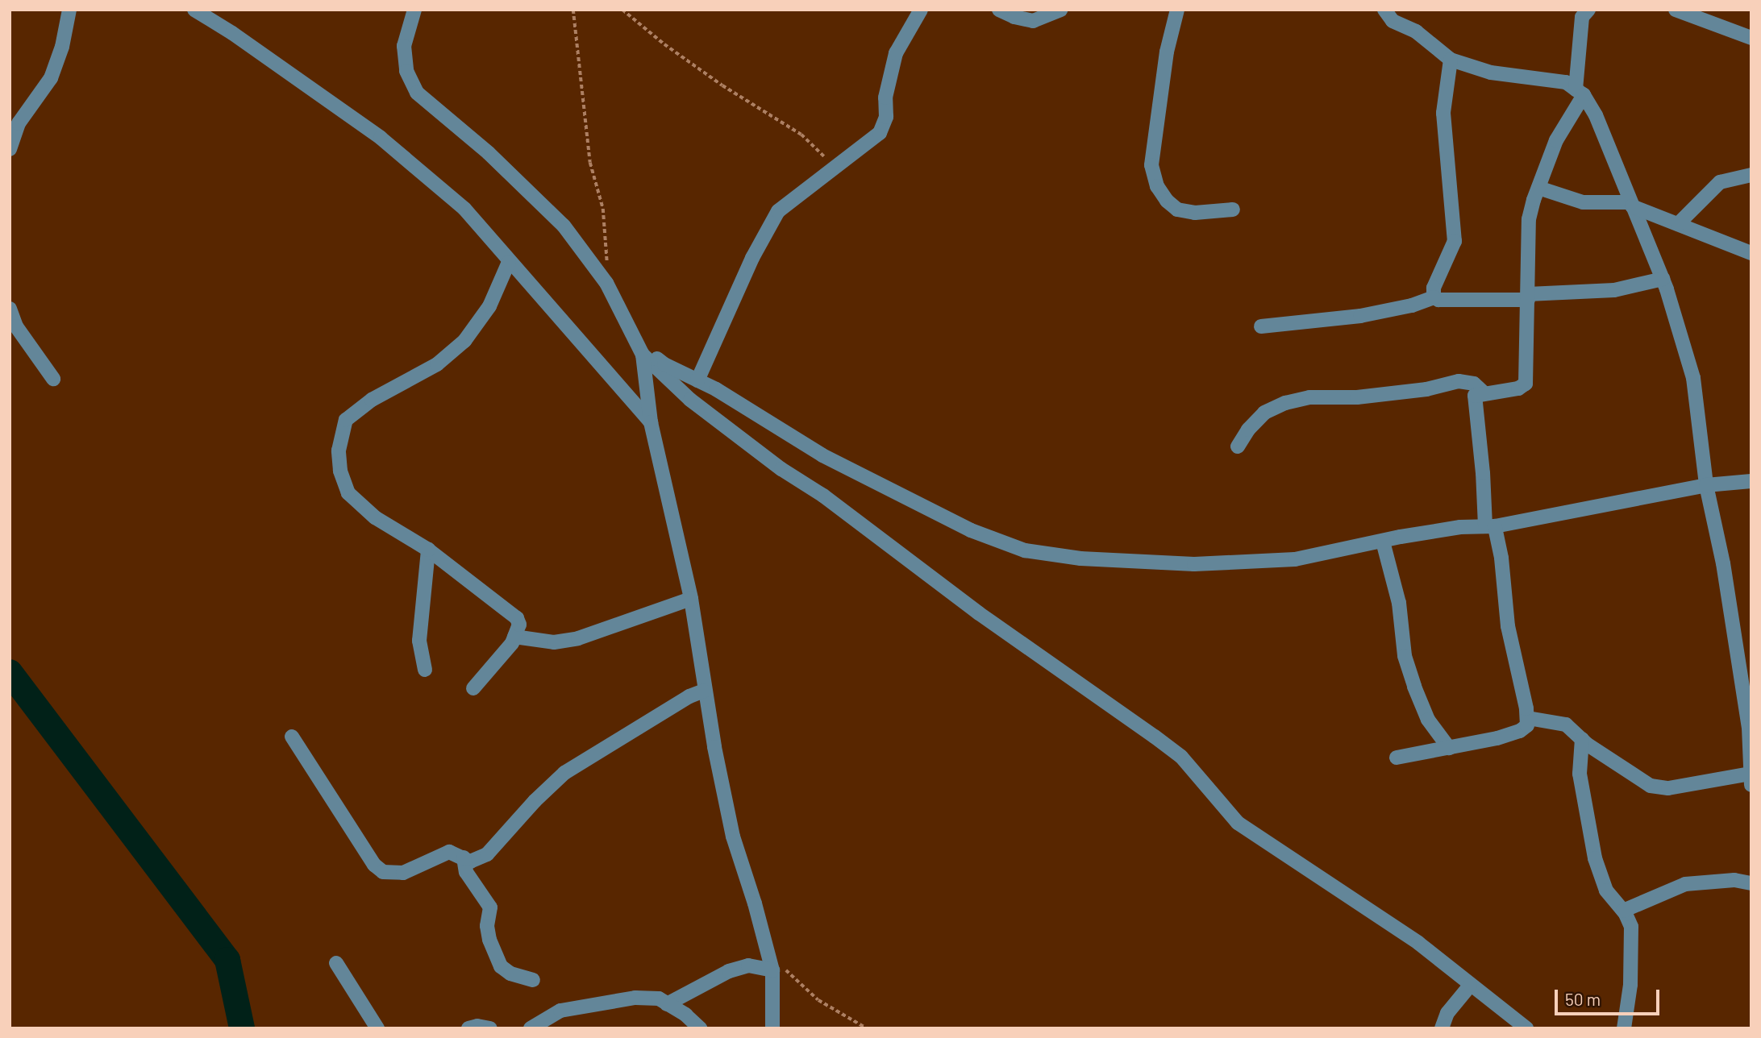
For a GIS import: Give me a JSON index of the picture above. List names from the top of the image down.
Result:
{
  "scale_bar": "50 m"
}
